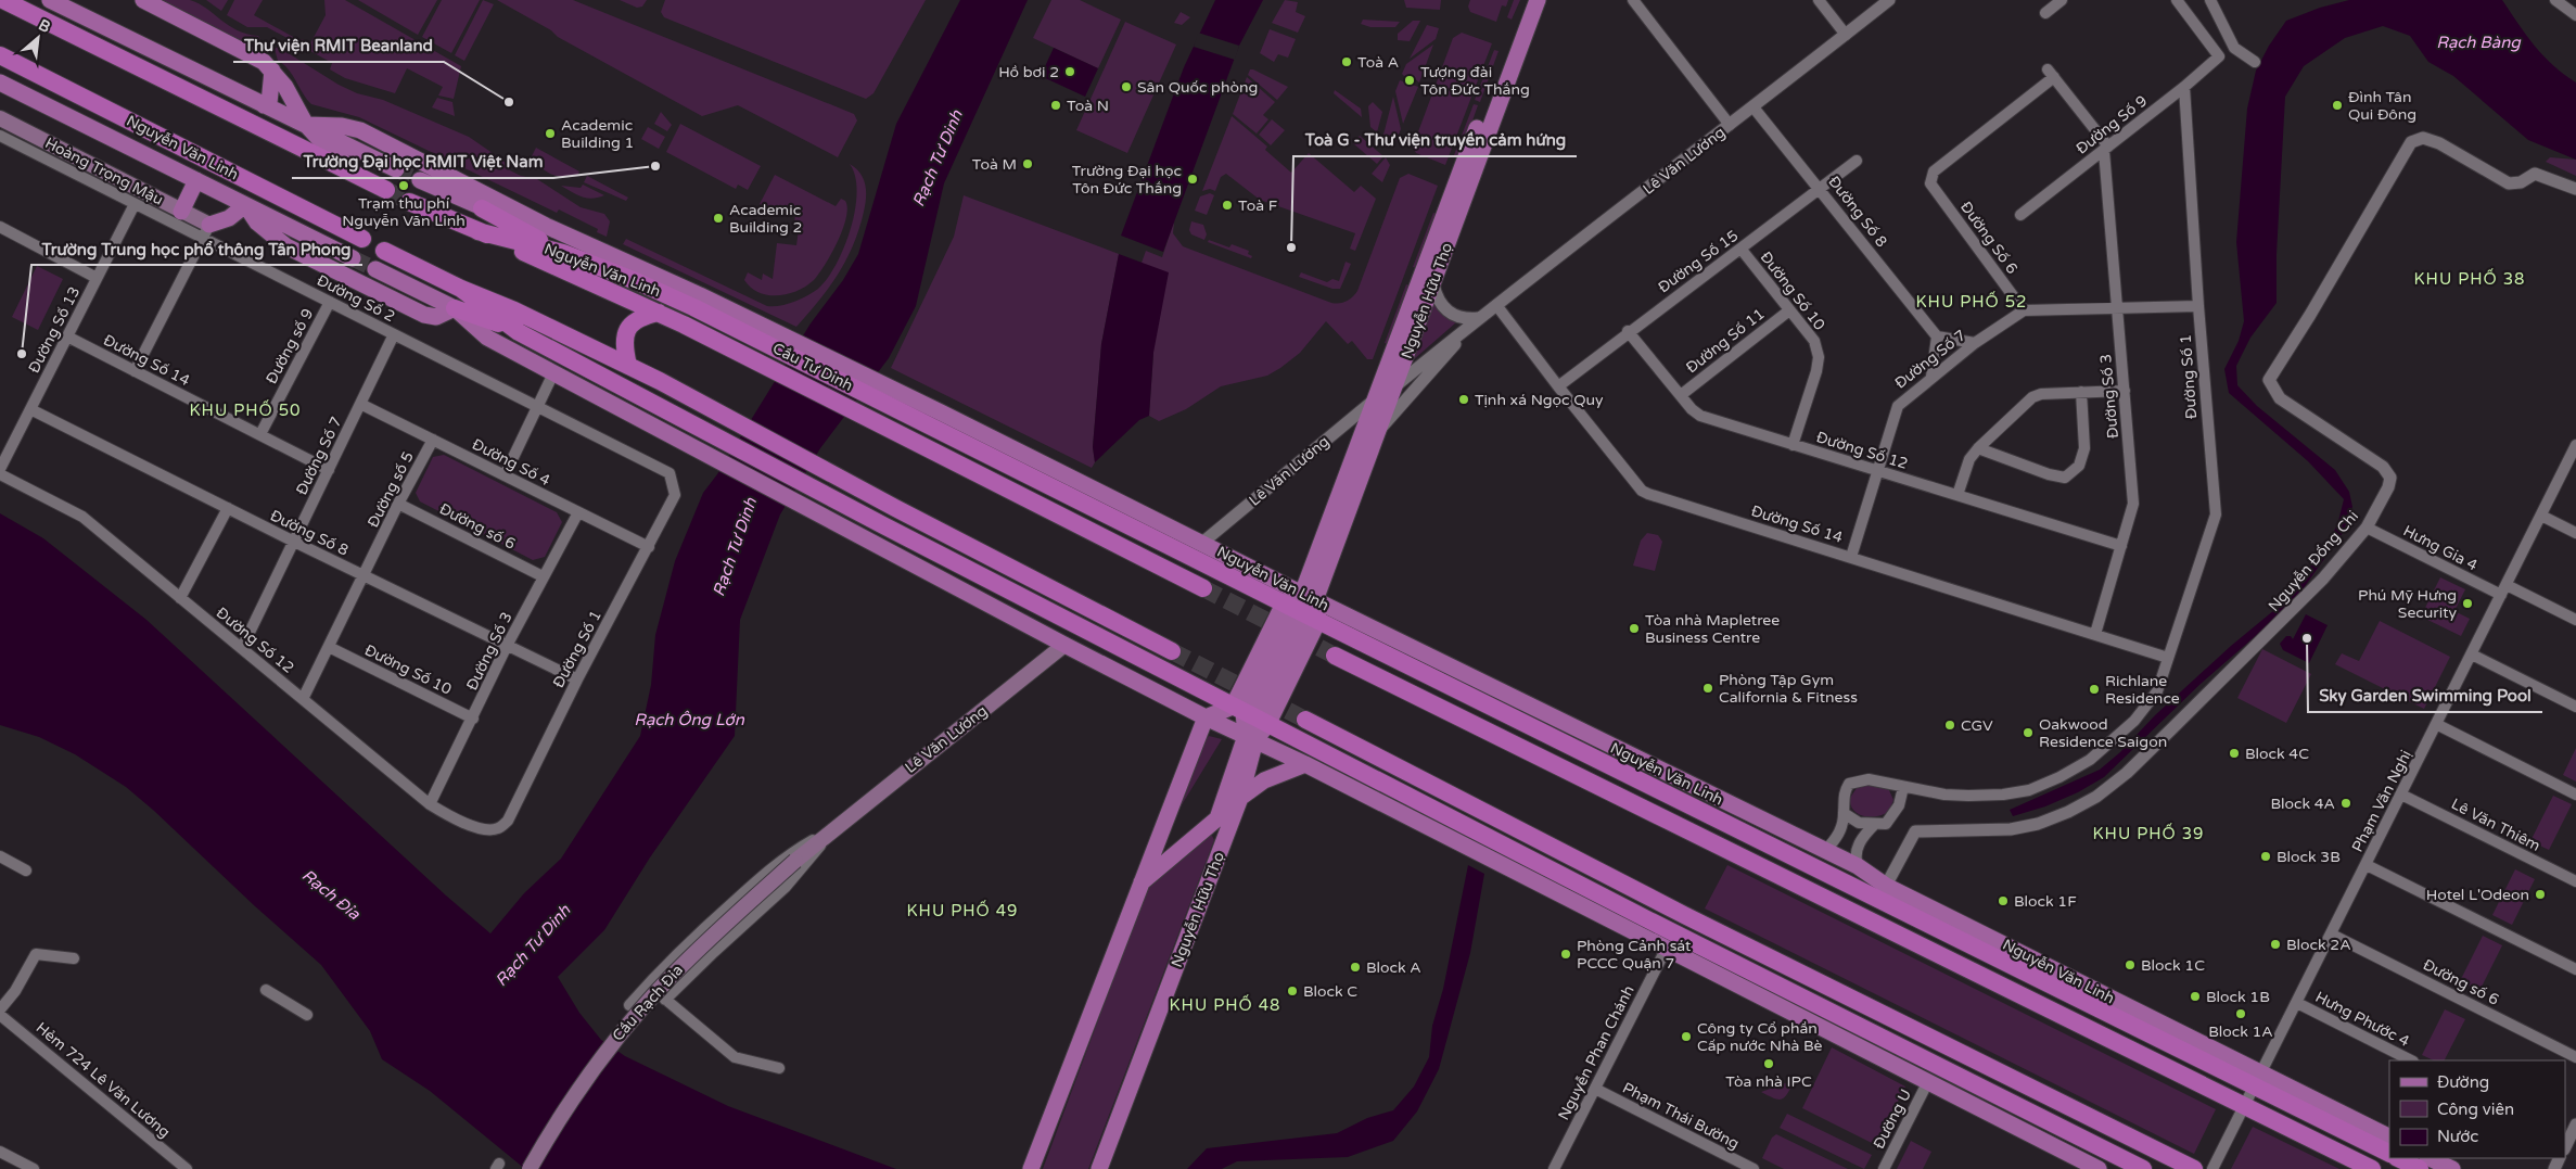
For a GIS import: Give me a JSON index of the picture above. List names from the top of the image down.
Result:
{
  "streets": {
    "highway": ["Nguyễn Văn Linh", "Cầu Tư Dinh"],
    "main road": [
      "Lê Văn Lương",
      "Hoàng Trọng Mậu",
      "Nguyễn Hữu Thọ",
      "Cầu Rạch Đỉa"
    ],
    "street": [
      "Đường Số 9",
      "Đường Số 8",
      "Đường Số 6",
      "Đường Số 15",
      "Đường Số 10",
      "Đường Số 2",
      "Đường Số 13",
      "Đường Số 11",
      "Đường số 9",
      "Đường Số 7",
      "Đường Số 14",
      "Đường Số 1",
      "Đường Số 3",
      "Đường Số 12",
      "Đường Số 4",
      "Đường số 5",
      "Đường số 6",
      "Hưng Gia 4",
      "Nguyễn Đổng Chi",
      "Phạm Văn Nghị",
      "Lê Văn Thiêm",
      "Hưng Phước 4",
      "Nguyễn Phan Chánh",
      "Hẻm 724 Lê Văn Lương",
      "Phạm Thái Bường",
      "Đường U"
    ]
  },
  "crossings": [
    ["Đường Số 9", "Đường Số 6"],
    ["Đường Số 9", "Đường Số 1"],
    ["Đường Số 9", "Đường Số 3"],
    ["Nguyễn Văn Linh", "Lê Văn Lương"],
    ["Nguyễn Văn Linh", "Nguyễn Hữu Thọ"],
    ["Nguyễn Văn Linh", "Cầu Tư Dinh"],
    ["Nguyễn Văn Linh", "Nguyễn Đổng Chi"],
    ["Nguyễn Văn Linh", "Phạm Văn Nghị"],
    ["Lê Văn Lương", "Đường Số 8"],
    ["Lê Văn Lương", "Nguyễn Hữu Thọ"],
    ["Lê Văn Lương", "Đường Số 14"],
    ["Lê Văn Lương", "Cầu Rạch Đỉa"],
    ["Hoàng Trọng Mậu", "Đường Số 2"],
    ["Đường Số 8", "Đường Số 15"],
    ["Đường Số 8", "Đường Số 13"],
    ["Đường Số 8", "Đường Số 7"],
    ["Đường Số 8", "Đường Số 1"],
    ["Đường Số 8", "Đường Số 3"],
    ["Đường Số 8", "Đường số 5"],
    ["Đường Số 6", "Đường Số 7"],
    ["Đường Số 6", "Đường Số 3"],
    ["Đường Số 15", "Đường Số 10"],
    ["Đường Số 15", "Đường Số 14"],
    ["Đường Số 15", "Đường Số 12"],
    ["Đường Số 10", "Đường Số 11"],
    ["Đường Số 10", "Đường Số 3"],
    ["Đường Số 10", "Đường Số 12"],
    ["Đường Số 10", "Đường số 5"],
    ["Đường Số 2", "Đường Số 13"],
    ["Đường Số 2", "Đường số 9"],
    ["Đường Số 2", "Đường Số 7"],
    ["Đường Số 2", "Đường Số 1"],
    ["Đường Số 13", "Đường Số 14"],
    ["Đường Số 11", "Đường Số 12"],
    ["Đường số 9", "Đường Số 14"],
    ["Đường Số 7", "Đường Số 14"],
    ["Đường Số 7", "Đường Số 12"],
    ["Đường Số 7", "Đường Số 4"],
    ["Đường Số 14", "Đường Số 1"],
    ["Đường Số 14", "Đường Số 3"],
    ["Đường Số 1", "Đường Số 12"],
    ["Đường Số 1", "Đường Số 4"],
    ["Đường Số 3", "Đường Số 12"],
    ["Đường Số 3", "Đường Số 4"],
    ["Đường Số 3", "Đường số 6"],
    ["Đường Số 12", "Đường số 5"],
    ["Đường Số 4", "Đường số 5"],
    ["Đường số 5", "Đường số 6"],
    ["Đường số 6", "Phạm Văn Nghị"],
    ["Hưng Gia 4", "Nguyễn Đổng Chi"],
    ["Hưng Gia 4", "Phạm Văn Nghị"],
    ["Phạm Văn Nghị", "Lê Văn Thiêm"],
    ["Phạm Văn Nghị", "Hưng Phước 4"],
    ["Nguyễn Phan Chánh", "Phạm Thái Bường"]
  ],
  "districts": [
    "KHU PHỐ 38",
    "KHU PHỐ 52",
    "KHU PHỐ 50",
    "KHU PHỐ 39",
    "KHU PHỐ 49",
    "KHU PHỐ 48"
  ],
  "water": [
    "Rạch Bàng",
    "Rạch Tư Dinh",
    "Rạch Ông Lớn",
    "Rạch Đỉa"
  ],
  "places": [
    "Toà A",
    "Hồ bơi 2",
    "Tượng đài Tôn Đức Thắng",
    "Sân Quốc phòng",
    "Thư viện RMIT Beanland",
    "Toà N",
    "Đình Tân Qui Đông",
    "Academic Building 1",
    "Toà M",
    "Trường Đại học RMIT Việt Nam",
    "Trường Đại học Tôn Đức Thắng",
    "Trạm thu phí Nguyễn Văn Linh",
    "Toà F",
    "Academic Building 2",
    "Toà G - Thư viện truyền cảm hứng",
    "Trường Trung học phổ thông Tân Phong",
    "Tịnh xá Ngọc Quy",
    "Phú Mỹ Hưng Security",
    "Tòa nhà Mapletree Business Centre",
    "Sky Garden Swimming Pool",
    "Phòng Tập Gym California & Fitness",
    "Richlane Residence",
    "CGV",
    "Oakwood Residence Saigon",
    "Block 4C",
    "Block 4A",
    "Block 3B",
    "Hotel L'Odeon",
    "Block 1F",
    "Block 2A",
    "Phòng Cảnh sát PCCC Quận 7",
    "Block 1C",
    "Block A",
    "Block C",
    "Block 1B",
    "Block 1A",
    "Công ty Cổ phần Cấp nước Nhà Bè",
    "Tòa nhà IPC"
  ],
  "legend": ["Đường", "Công viên", "Nước"],
  "north": "top right"
}
